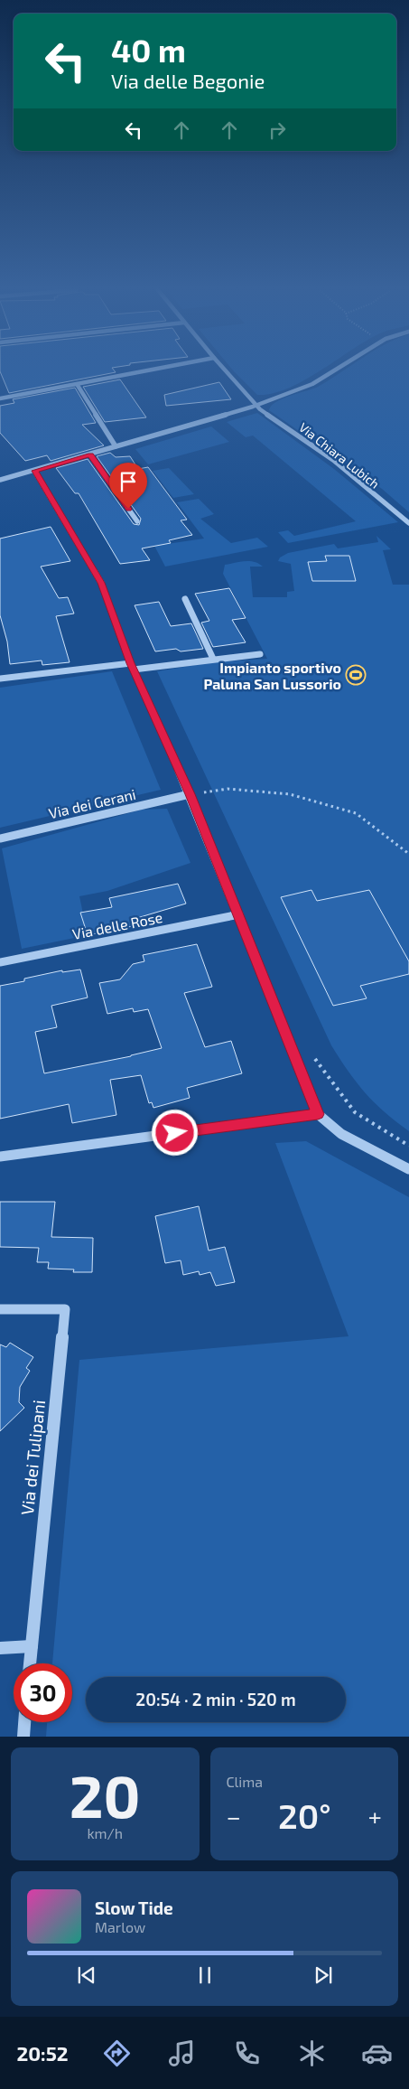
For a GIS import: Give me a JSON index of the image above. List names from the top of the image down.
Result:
{
  "streets": {
    "street": [
      "Via Chiara Lubich",
      "Via dei Gerani",
      "Via delle Rose",
      "Via dei Tulipani"
    ]
  },
  "places": {
    "sports": ["Impianto sportivo Paluna San Lussorio"]
  },
  "page": {
    "turn": ["40 m", "Via delle Begonie"],
    "limit": "30",
    "trip": "20:54 · 2 min · 520 m",
    "tile": [
      ["20", "km/h"],
      "Clima"
    ],
    "heat": ["−", "20°", "+"],
    "song": ["Slow Tide", "Marlow"],
    "tabs": "20:52"
  }
}
